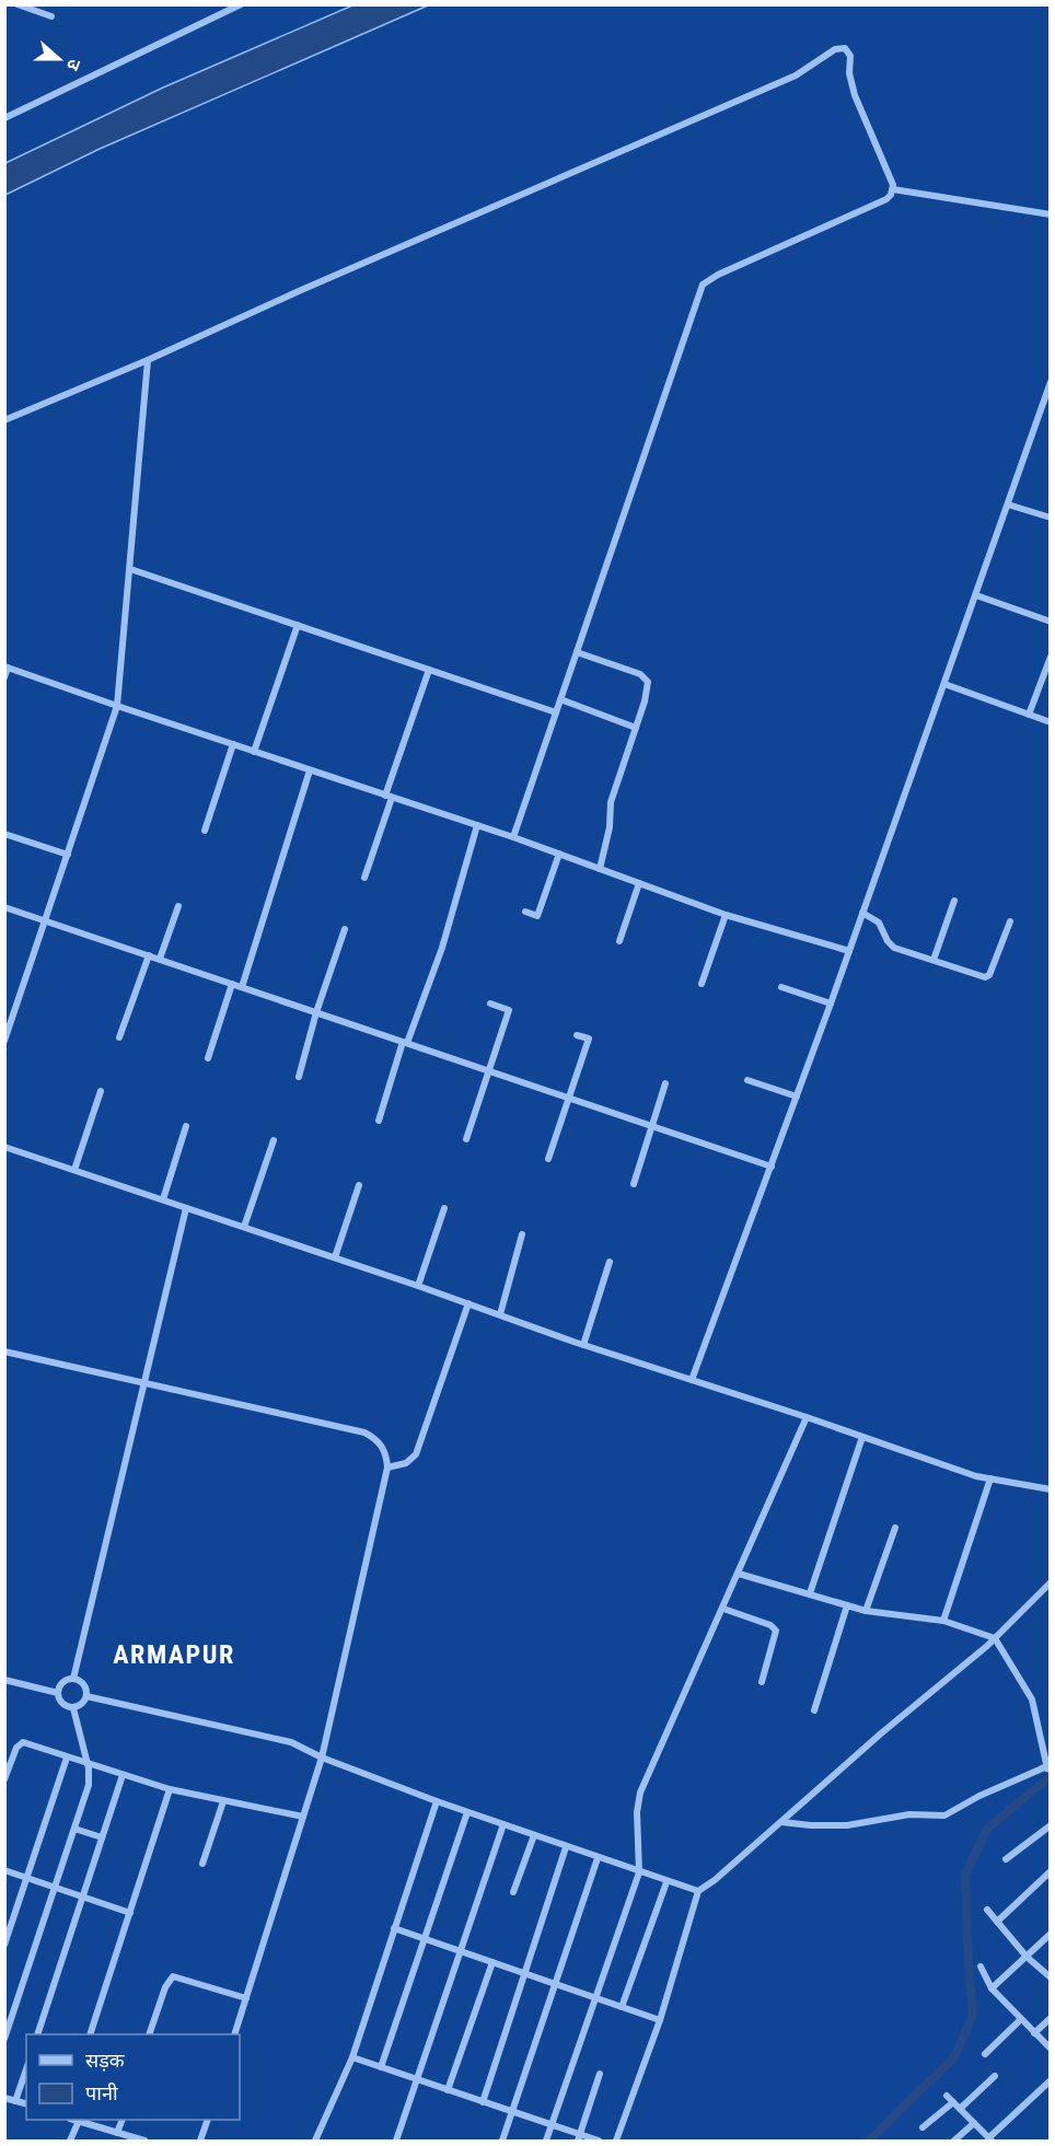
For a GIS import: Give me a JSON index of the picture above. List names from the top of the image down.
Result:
{
  "districts": ["ARMAPUR"],
  "legend": ["सड़क", "पानी"],
  "north": "right"
}
